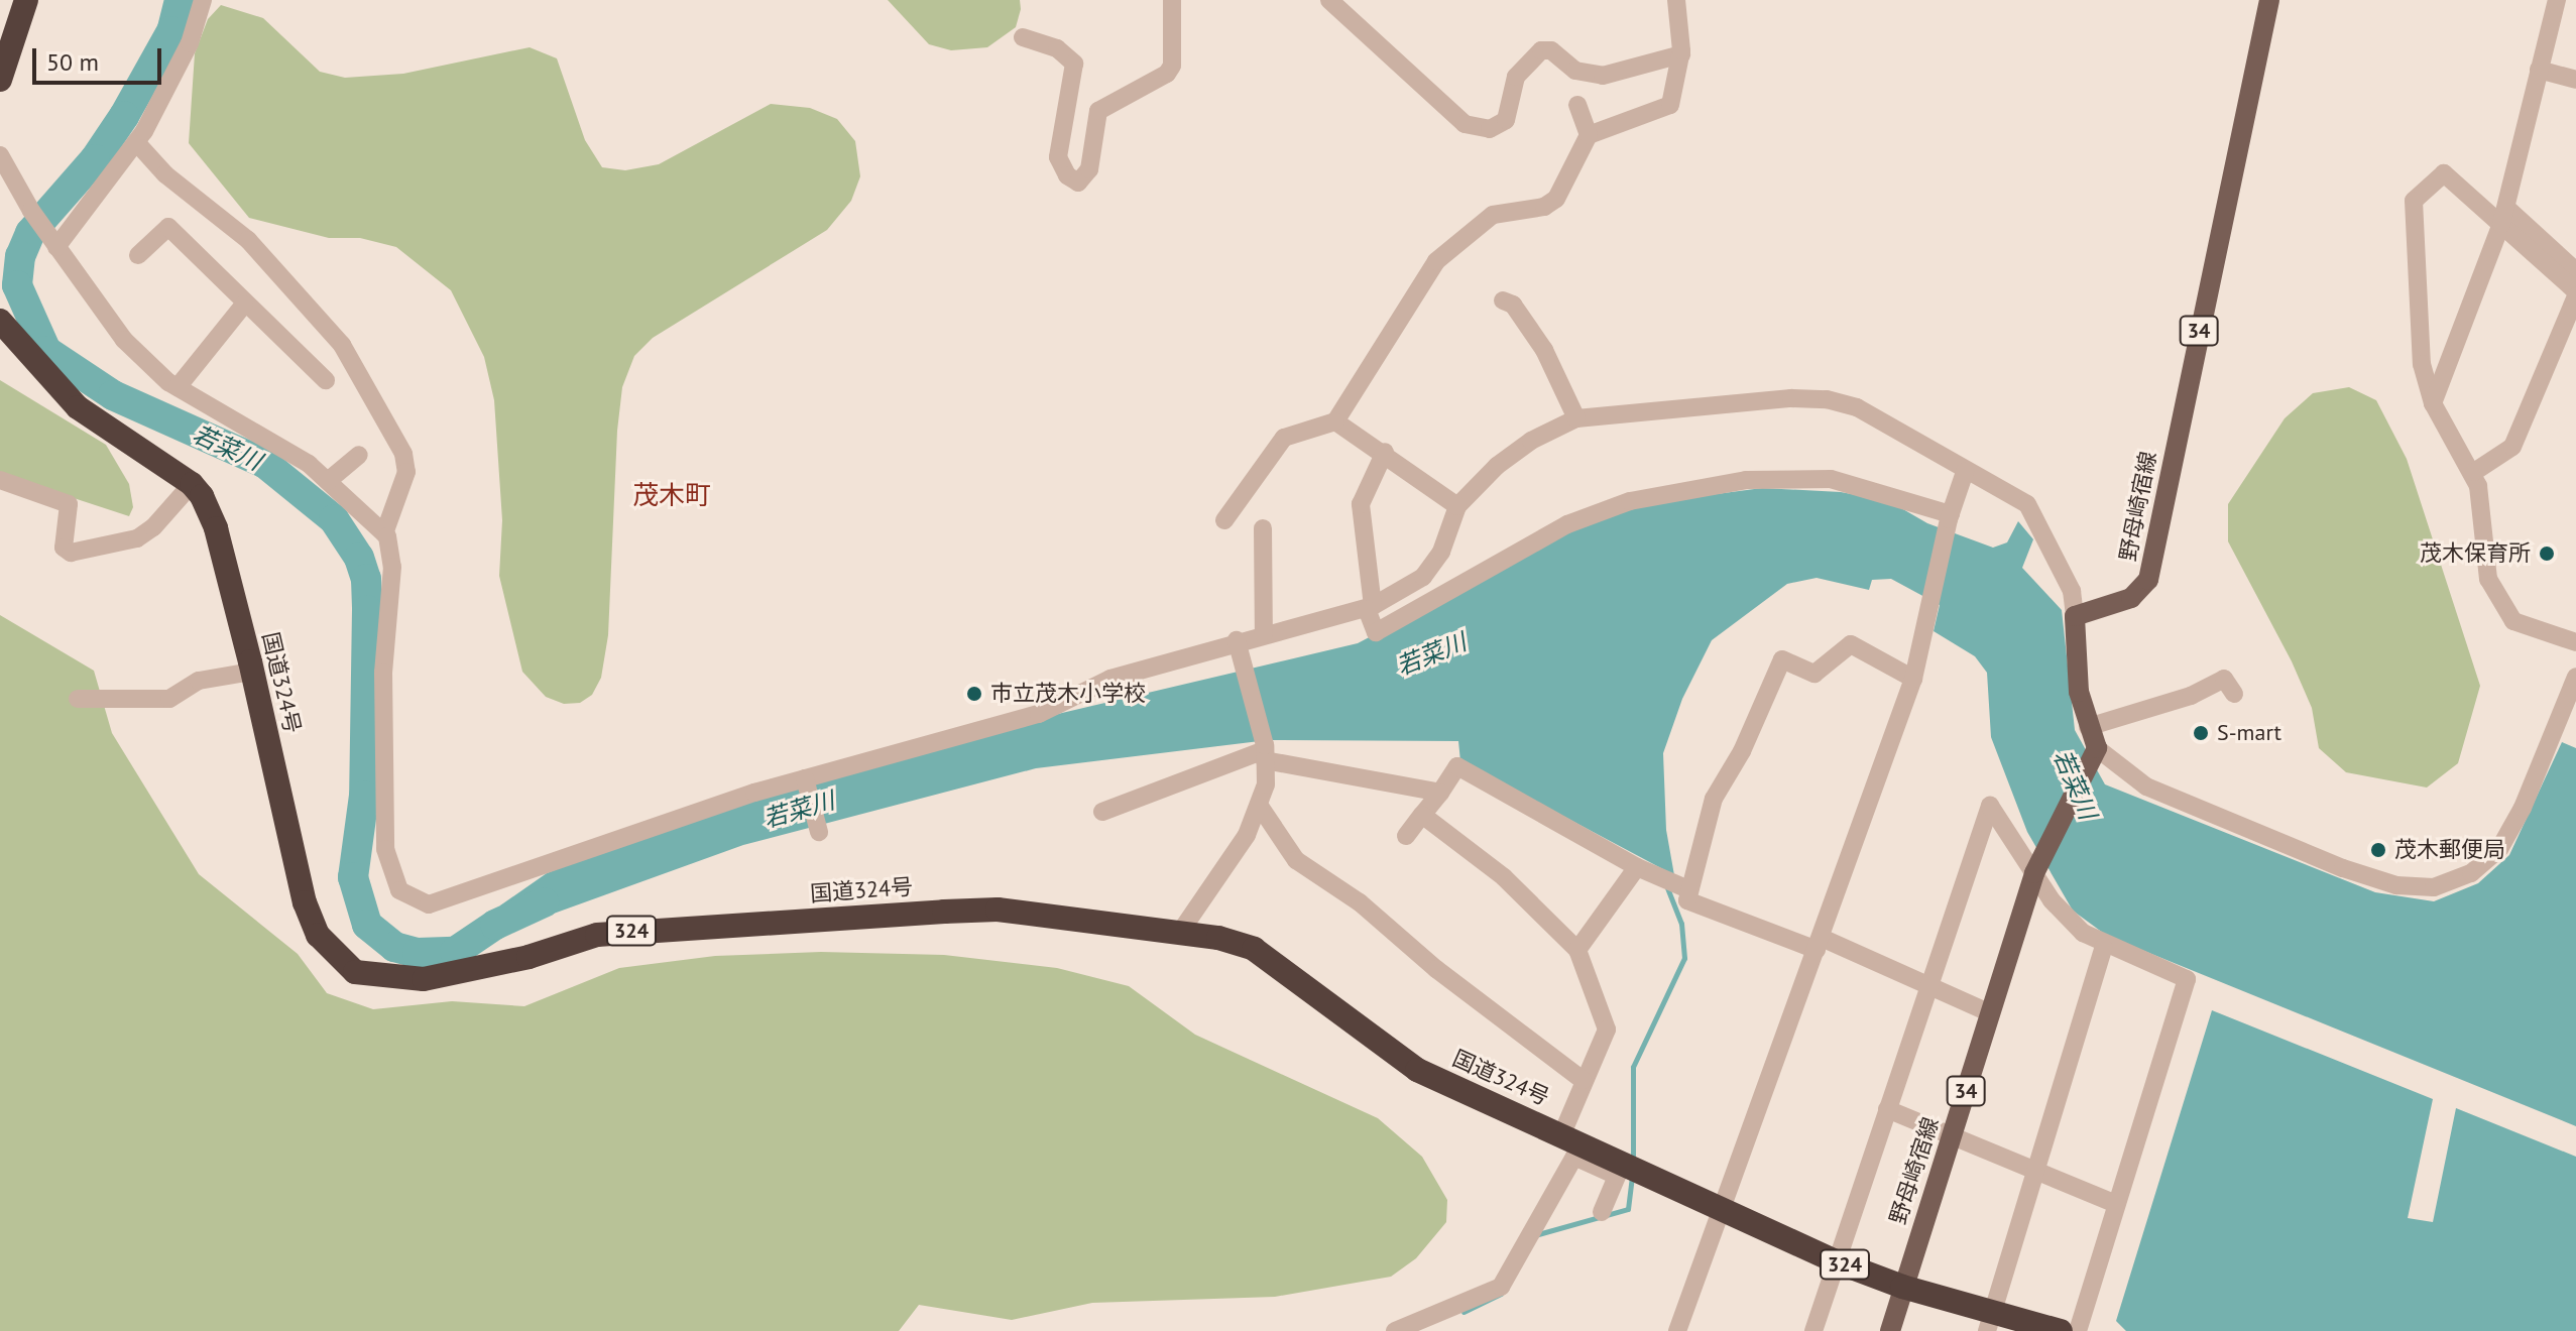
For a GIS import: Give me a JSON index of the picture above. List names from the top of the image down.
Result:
{
  "streets": {
    "highway": ["国道324号", "324"],
    "main road": ["34", "野母崎宿線"]
  },
  "crossings": [
    ["野母崎宿線", "国道324号"]
  ],
  "districts": ["茂木町"],
  "water": ["若菜川"],
  "places": [
    "茂木保育所",
    "市立茂木小学校",
    "S-mart",
    "茂木郵便局"
  ],
  "scale_bar": "50 m"
}
